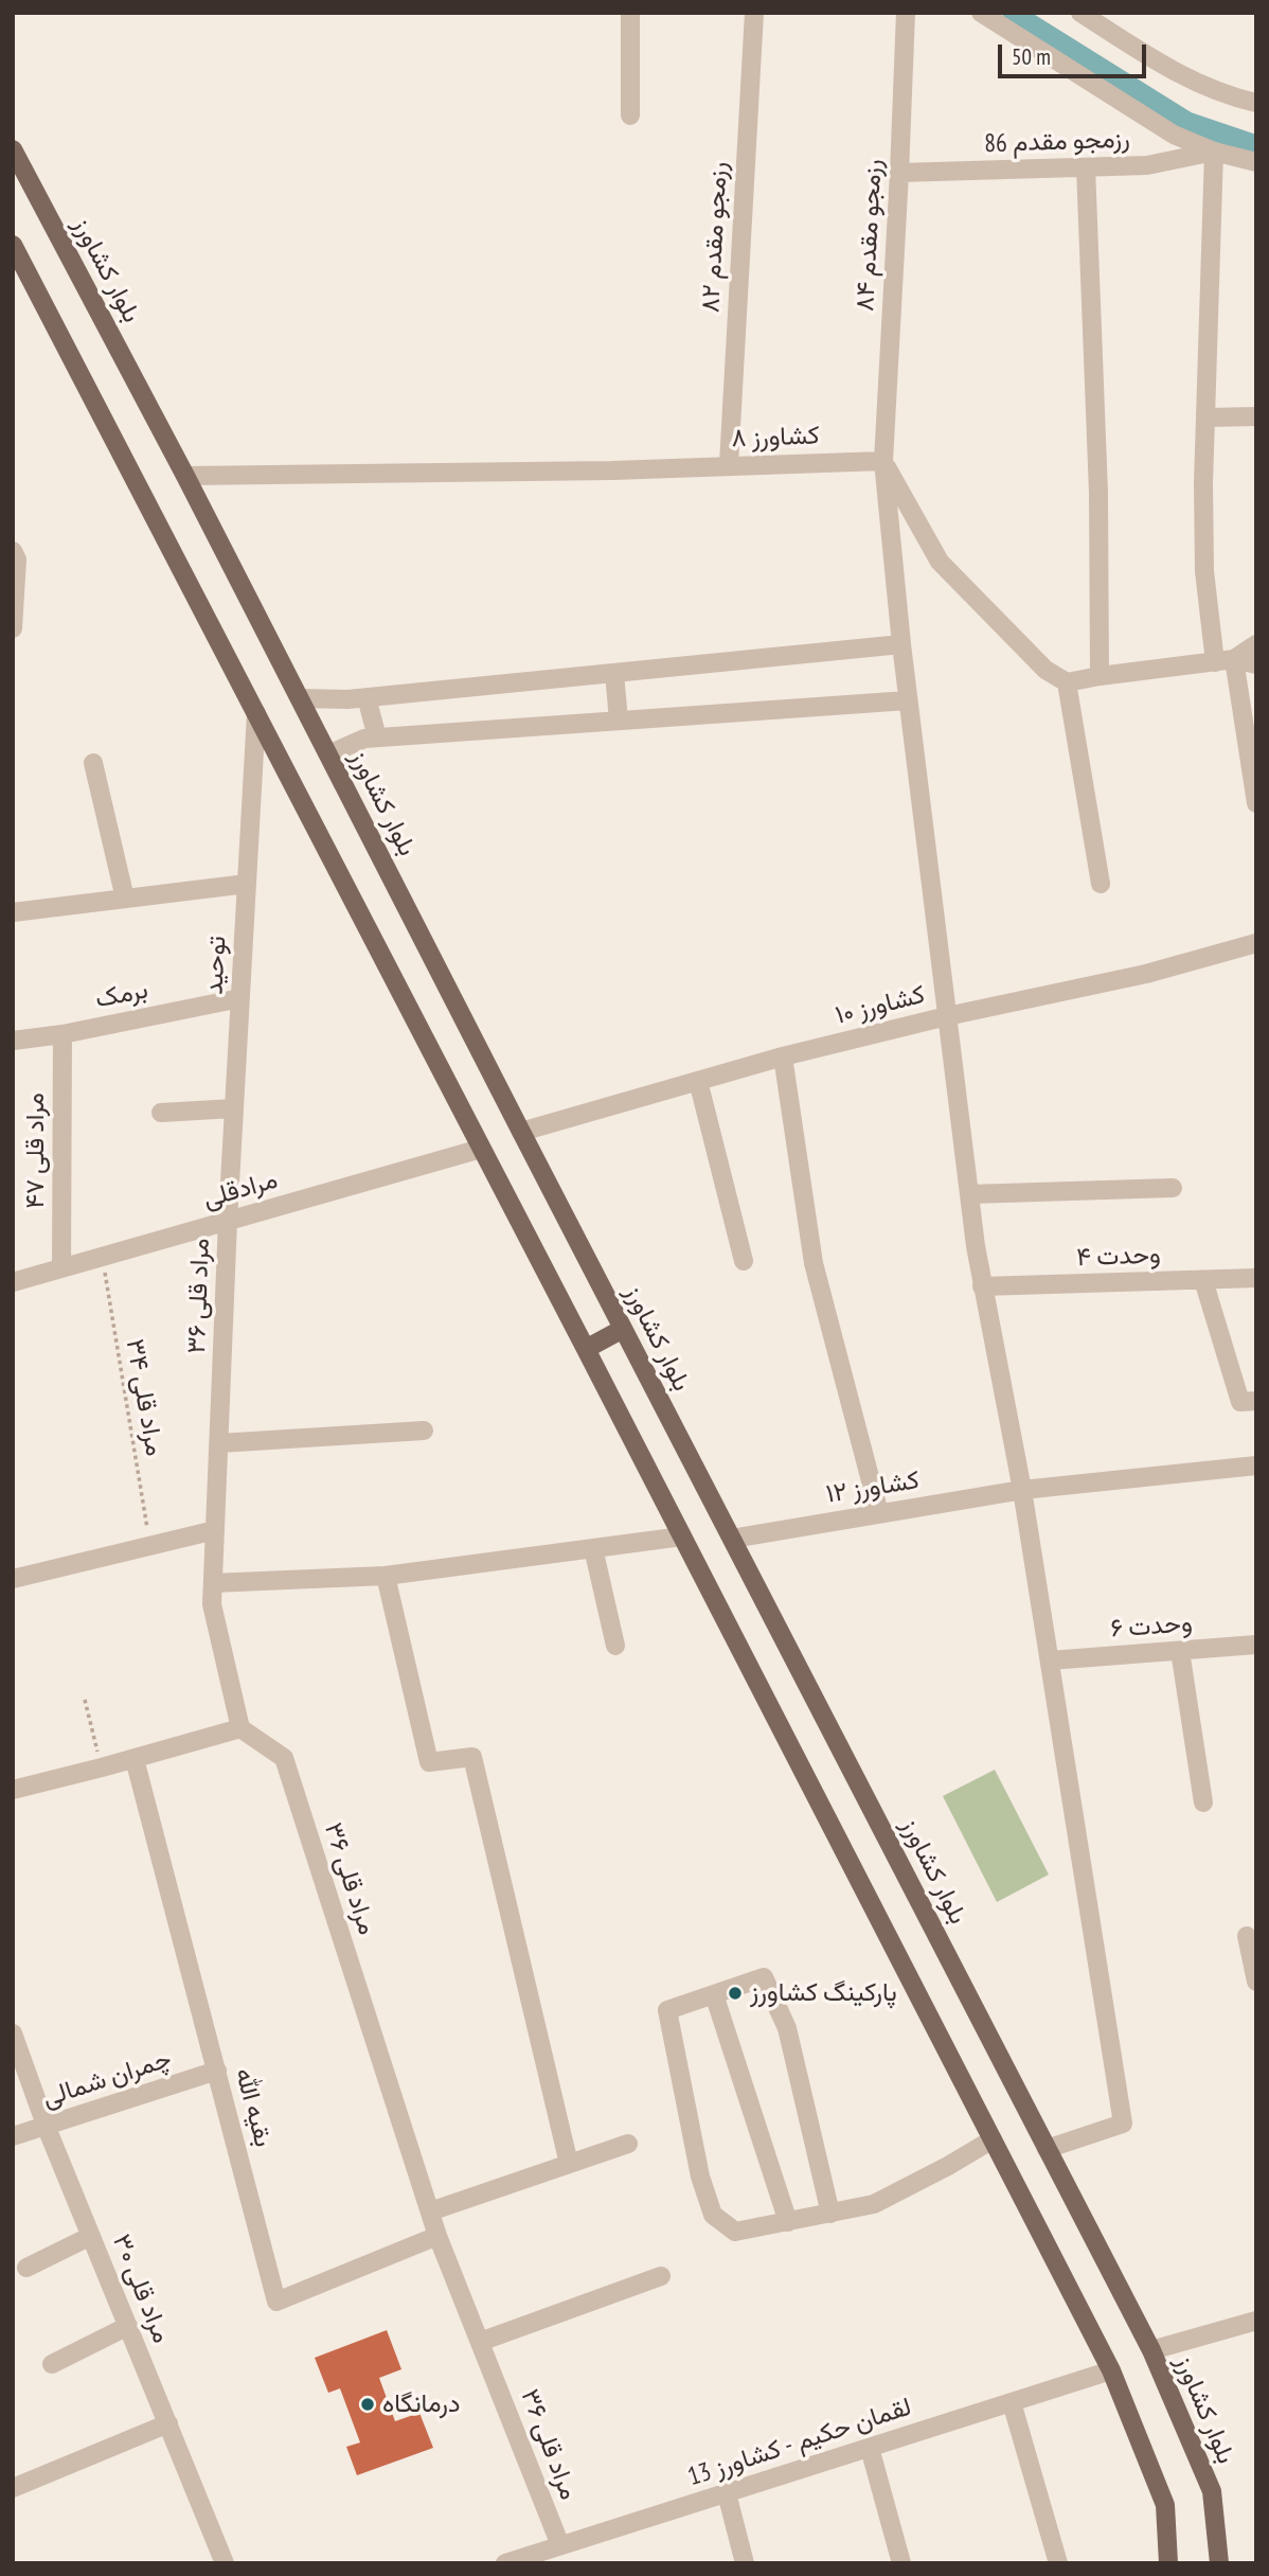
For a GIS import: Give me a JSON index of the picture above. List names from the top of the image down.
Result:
{
  "streets": {
    "main road": ["بلوار کشاورز"],
    "street": [
      "رزمجو مقدم 86",
      "رزمجو مقدم ۸۴",
      "رزمجو مقدم ۸۲",
      "کشاورز ۸",
      "توحید",
      "برمک",
      "کشاورز ۱۰",
      "مراد قلی ۴۷",
      "مرادقلی",
      "وحدت ۴",
      "مراد قلی ۳۶",
      "کشاورز ۱۲",
      "وحدت ۶",
      "چمران شمالی",
      "بقیه الله",
      "مراد قلی ۳۰",
      "لقمان حکیم - کشاورز 13"
    ],
    "path": ["مراد قلی ۳۴"]
  },
  "crossings": [
    ["رزمجو مقدم 86", "رزمجو مقدم ۸۴"],
    ["رزمجو مقدم ۸۴", "بلوار کشاورز"],
    ["رزمجو مقدم ۸۴", "کشاورز ۸"],
    ["رزمجو مقدم ۸۴", "کشاورز ۱۰"],
    ["رزمجو مقدم ۸۴", "وحدت ۴"],
    ["رزمجو مقدم ۸۴", "کشاورز ۱۲"],
    ["رزمجو مقدم ۸۴", "وحدت ۶"],
    ["رزمجو مقدم ۸۲", "کشاورز ۸"],
    ["بلوار کشاورز", "کشاورز ۸"],
    ["بلوار کشاورز", "کشاورز ۱۰"],
    ["بلوار کشاورز", "کشاورز ۱۲"],
    ["توحید", "برمک"],
    ["توحید", "مرادقلی"],
    ["توحید", "مراد قلی ۳۶"],
    ["برمک", "مراد قلی ۴۷"],
    ["مراد قلی ۴۷", "مرادقلی"],
    ["مرادقلی", "مراد قلی ۳۶"],
    ["مرادقلی", "مراد قلی ۳۴"],
    ["مراد قلی ۳۶", "بقیه الله"],
    ["مراد قلی ۳۶", "لقمان حکیم - کشاورز 13"],
    ["چمران شمالی", "بقیه الله"],
    ["چمران شمالی", "مراد قلی ۳۰"]
  ],
  "places": ["پارکینگ کشاورز", "درمانگاه"],
  "scale_bar": "50 m"
}
